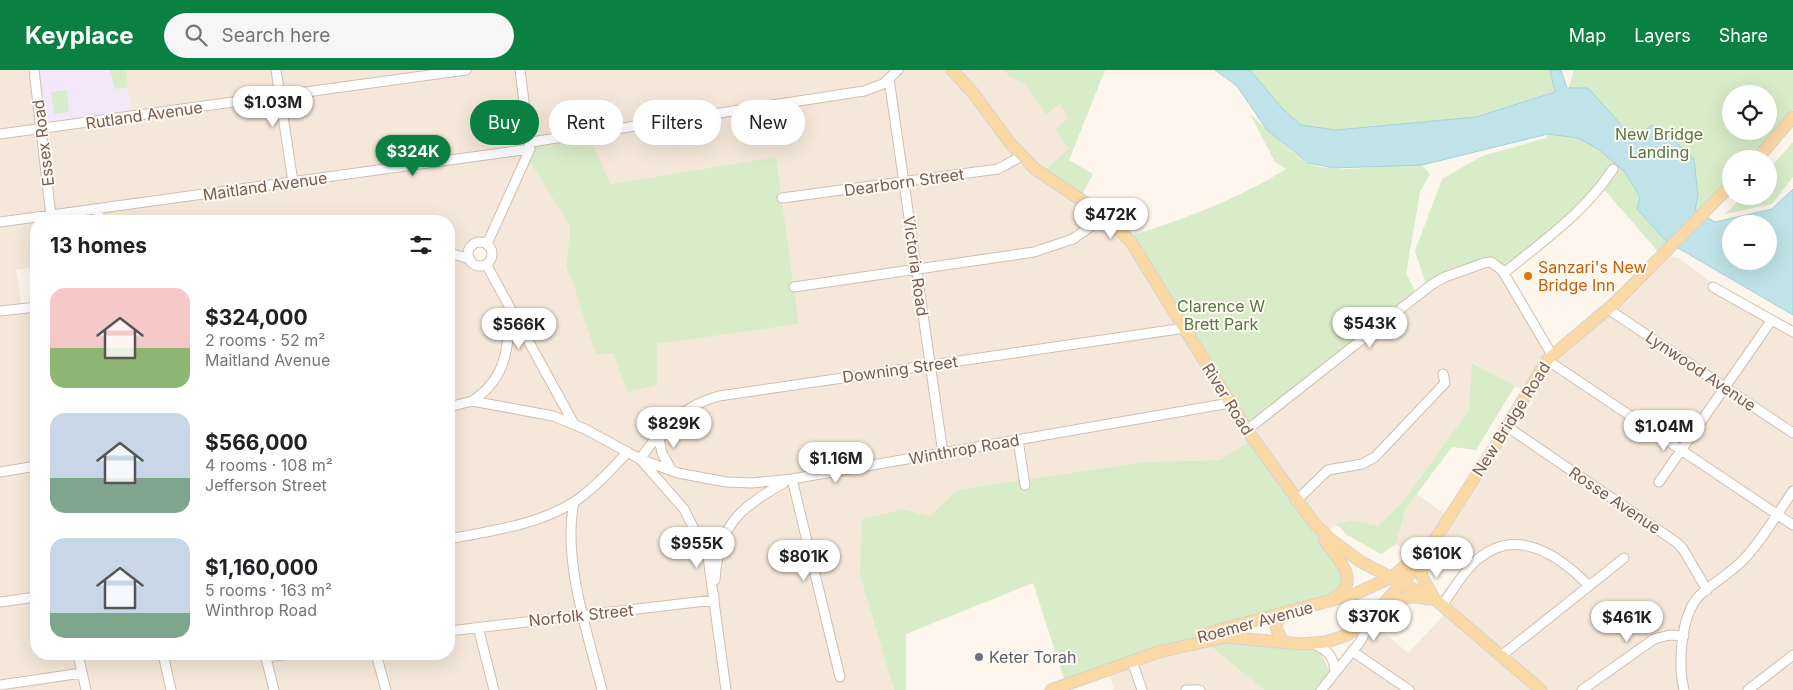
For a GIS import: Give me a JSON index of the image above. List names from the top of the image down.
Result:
{
  "streets": {
    "main road": ["River Road", "New Bridge Road", "Roemer Avenue"],
    "street": [
      "Rutland Avenue",
      "Essex Road",
      "Dearborn Street",
      "Maitland Avenue",
      "Victoria Road",
      "Downing Street",
      "Lynwood Avenue",
      "Winthrop Road",
      "Rosse Avenue",
      "Norfolk Street"
    ]
  },
  "crossings": [
    ["Rutland Avenue", "Essex Road"],
    ["Dearborn Street", "Victoria Road"],
    ["Dearborn Street", "River Road"],
    ["Maitland Avenue", "Victoria Road"],
    ["Victoria Road", "Downing Street"],
    ["Victoria Road", "Winthrop Road"],
    ["Downing Street", "River Road"],
    ["Downing Street", "Winthrop Road"],
    ["Lynwood Avenue", "New Bridge Road"],
    ["River Road", "New Bridge Road"],
    ["River Road", "Winthrop Road"],
    ["River Road", "Roemer Avenue"],
    ["New Bridge Road", "Rosse Avenue"],
    ["New Bridge Road", "Roemer Avenue"]
  ],
  "parks": ["New Bridge Landing", "Clarence W Brett Park"],
  "places": ["Sanzari's New Bridge Inn", "Keter Torah"],
  "page": {
    "header": "Keyplace",
    "search": "Search here",
    "nav": ["Map", "Layers", "Share"],
    "map_buttons": ["+", "−"],
    "price": [
      "$1.03M",
      "$324K",
      "$472K",
      "$543K",
      "$566K",
      "$829K",
      "$1.04M",
      "$1.16M",
      "$955K",
      "$610K",
      "$801K",
      "$370K",
      "$461K"
    ],
    "chip": [
      "Buy",
      "Rent",
      "Filters",
      "New"
    ],
    "heading": "13 homes",
    "list": [
      {
        "name": "$324,000",
        "note": "2 rooms · 52 m² · Maitland Avenue"
      },
      {
        "name": "$566,000",
        "note": "4 rooms · 108 m² · Jefferson Street"
      },
      {
        "name": "$1,160,000",
        "note": "5 rooms · 163 m² · Winthrop Road"
      }
    ]
  }
}
